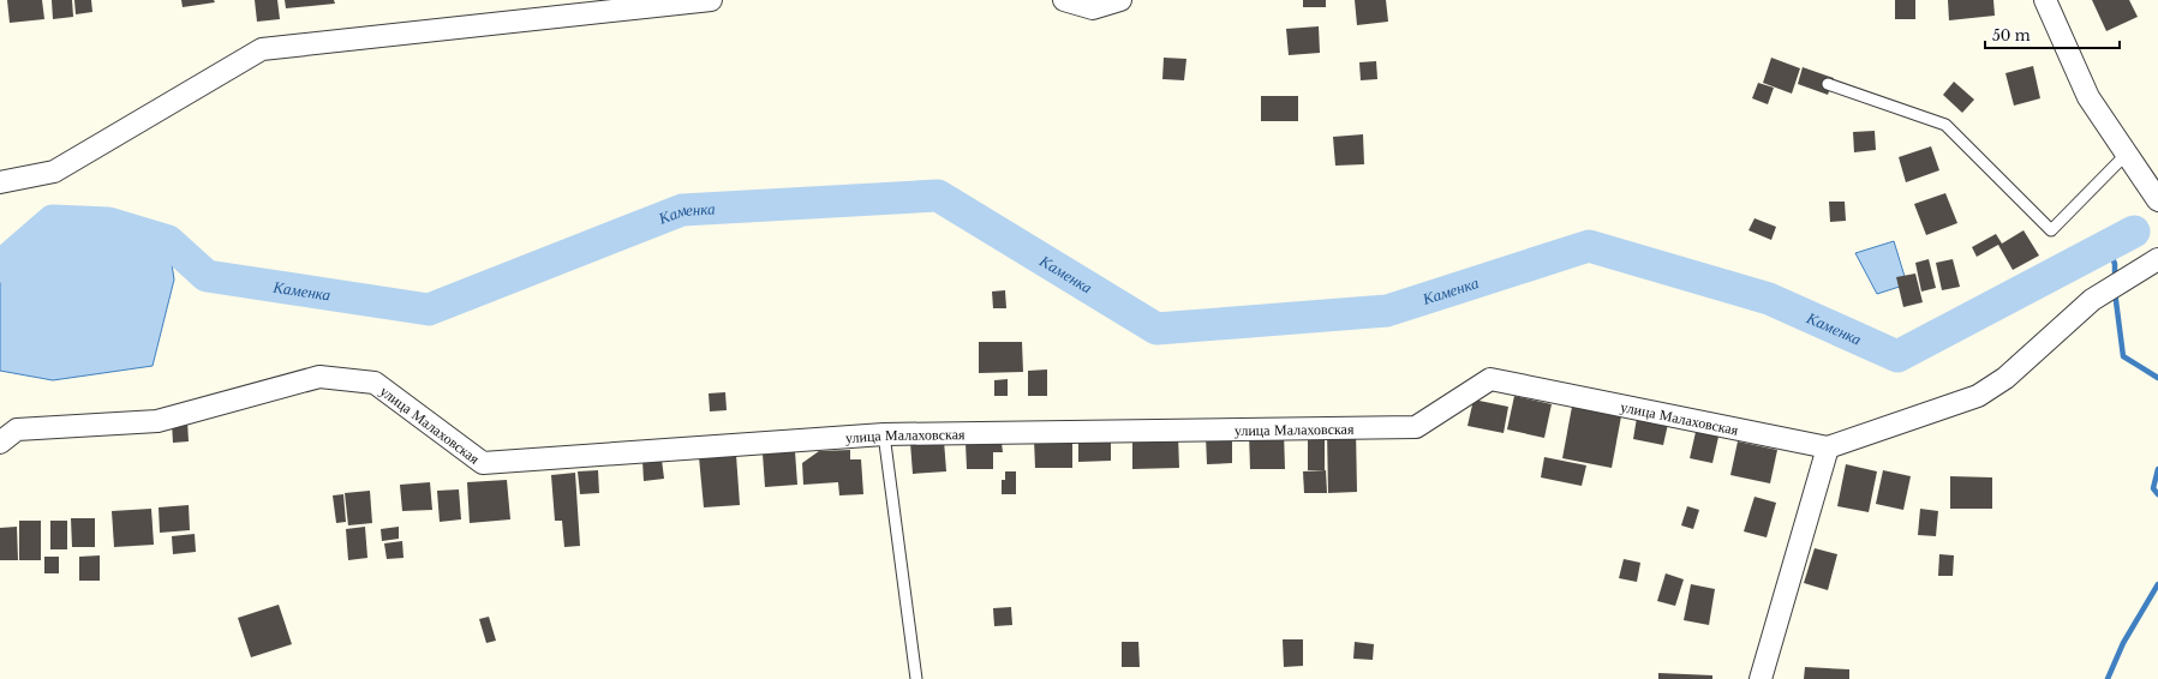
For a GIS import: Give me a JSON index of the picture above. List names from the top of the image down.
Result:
{
  "streets": {
    "street": ["улица Малаховская"]
  },
  "water": ["Каменка"],
  "scale_bar": "50 m"
}
